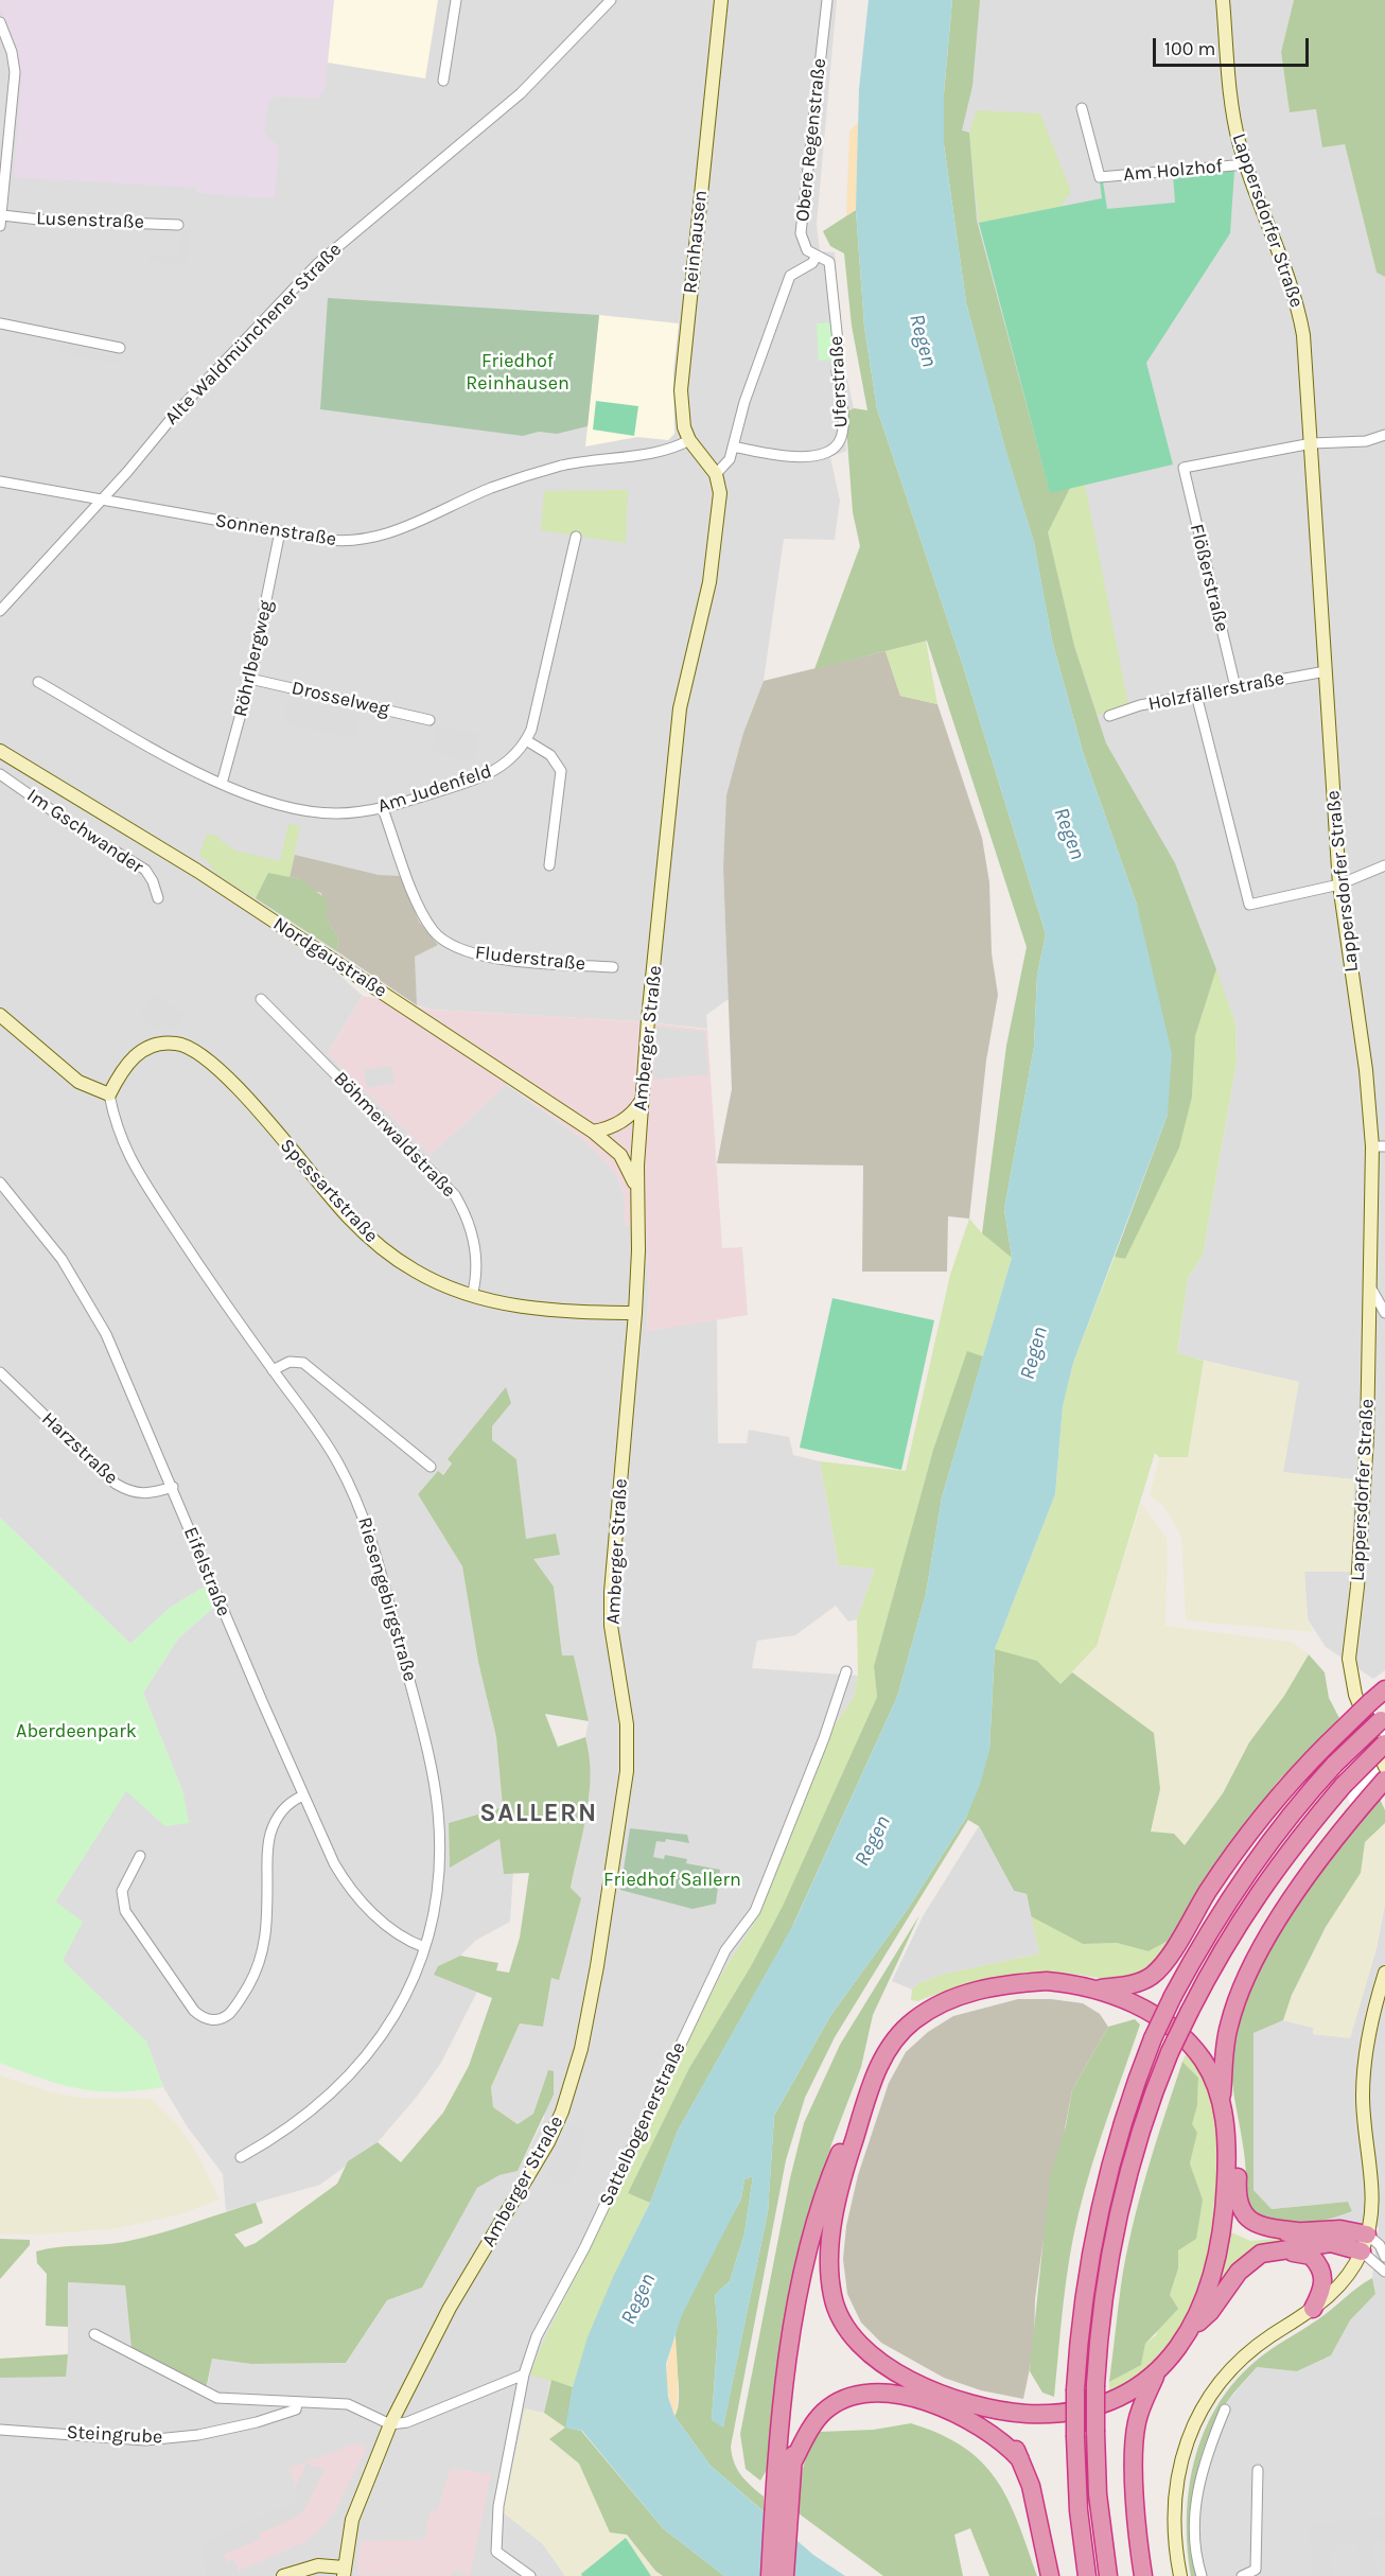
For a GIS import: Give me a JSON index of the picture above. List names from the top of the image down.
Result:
{
  "streets": {
    "street": [
      "Obere Regenstraße",
      "Am Holzhof",
      "Lusenstraße",
      "Lappersdorfer Straße",
      "Reinhausen",
      "Alte Waldmünchener Straße",
      "Uferstraße",
      "Sonnenstraße",
      "Flößerstraße",
      "Röhrlbergweg",
      "Holzfällerstraße",
      "Drosselweg",
      "Am Judenfeld",
      "Im Gschwander",
      "Nordgaustraße",
      "Fluderstraße",
      "Amberger Straße",
      "Böhmerwaldstraße",
      "Spessartstraße",
      "Harzstraße",
      "Eifelstraße",
      "Riesengebirgstraße",
      "Sattelbogenerstraße",
      "Steingrube"
    ]
  },
  "crossings": [
    ["Obere Regenstraße", "Uferstraße"],
    ["Am Holzhof", "Lappersdorfer Straße"],
    ["Lappersdorfer Straße", "Flößerstraße"],
    ["Lappersdorfer Straße", "Holzfällerstraße"],
    ["Reinhausen", "Sonnenstraße"],
    ["Reinhausen", "Amberger Straße"],
    ["Alte Waldmünchener Straße", "Sonnenstraße"],
    ["Sonnenstraße", "Röhrlbergweg"],
    ["Flößerstraße", "Holzfällerstraße"],
    ["Röhrlbergweg", "Drosselweg"],
    ["Röhrlbergweg", "Am Judenfeld"],
    ["Am Judenfeld", "Fluderstraße"],
    ["Nordgaustraße", "Amberger Straße"],
    ["Amberger Straße", "Spessartstraße"],
    ["Böhmerwaldstraße", "Spessartstraße"],
    ["Spessartstraße", "Riesengebirgstraße"],
    ["Harzstraße", "Eifelstraße"],
    ["Eifelstraße", "Riesengebirgstraße"]
  ],
  "districts": ["SALLERN"],
  "water": ["Regen"],
  "parks": ["Friedhof Reinhausen", "Aberdeenpark", "Friedhof Sallern"],
  "scale_bar": "100 m"
}
